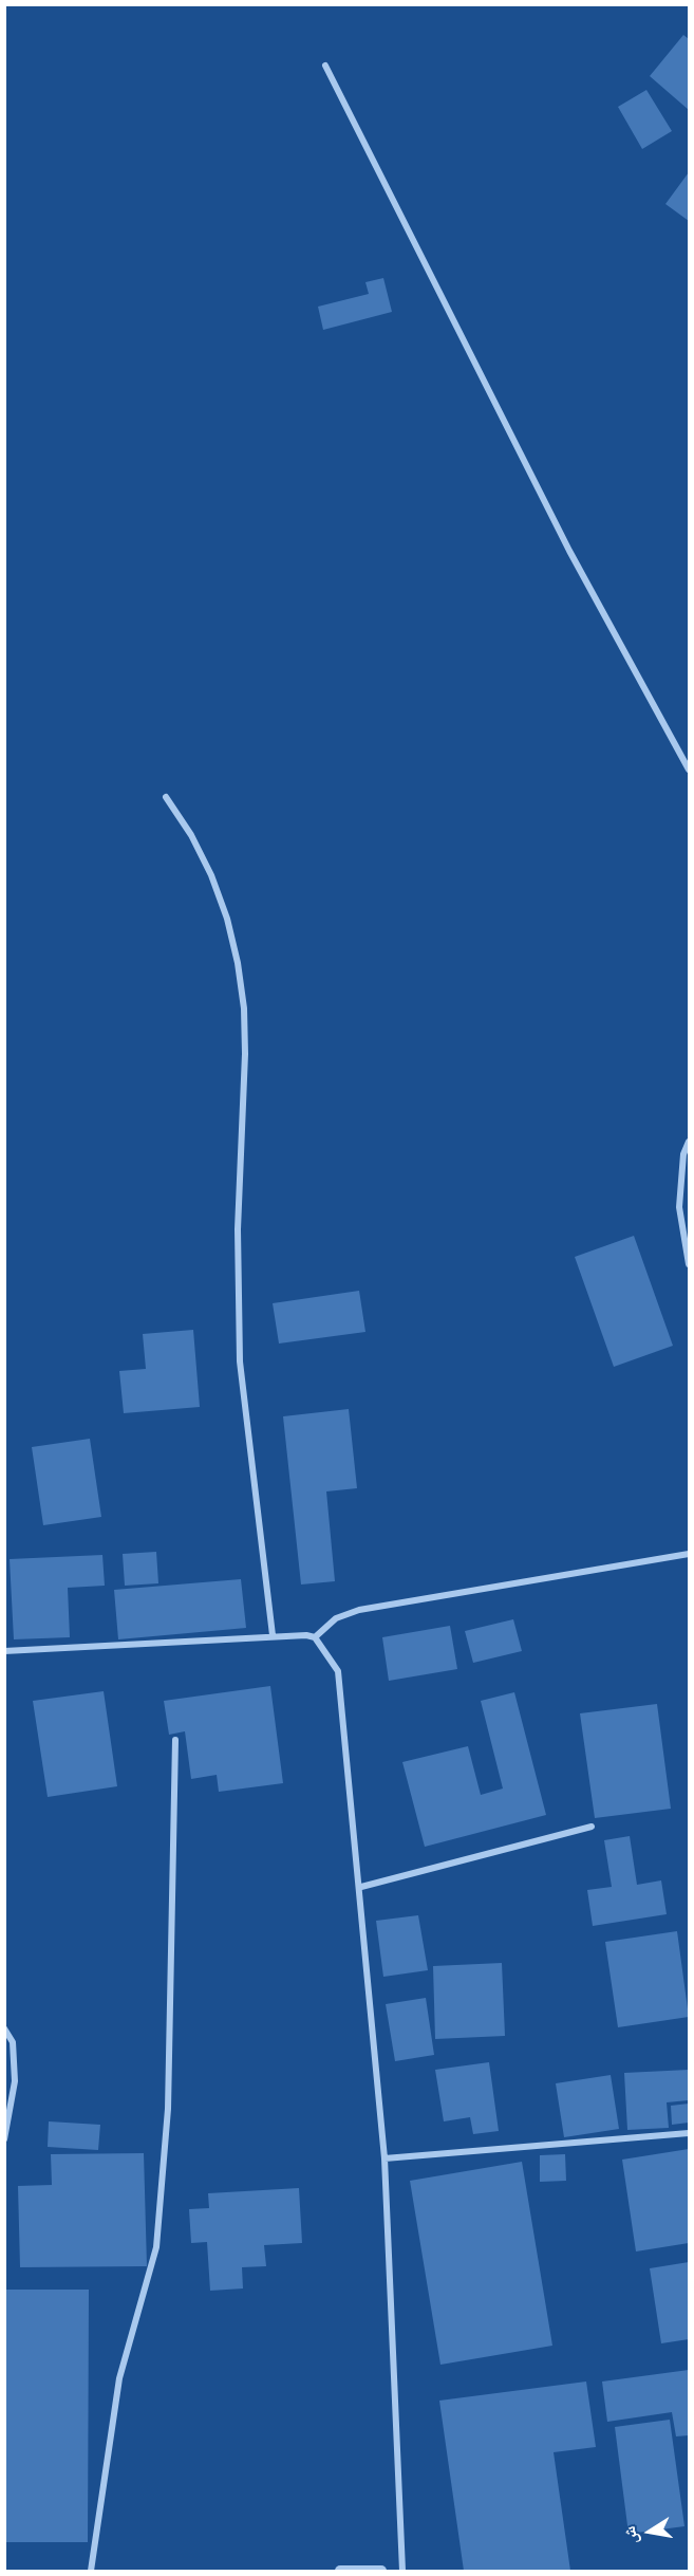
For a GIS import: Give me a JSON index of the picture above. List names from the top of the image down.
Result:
{
  "north": "left"
}
